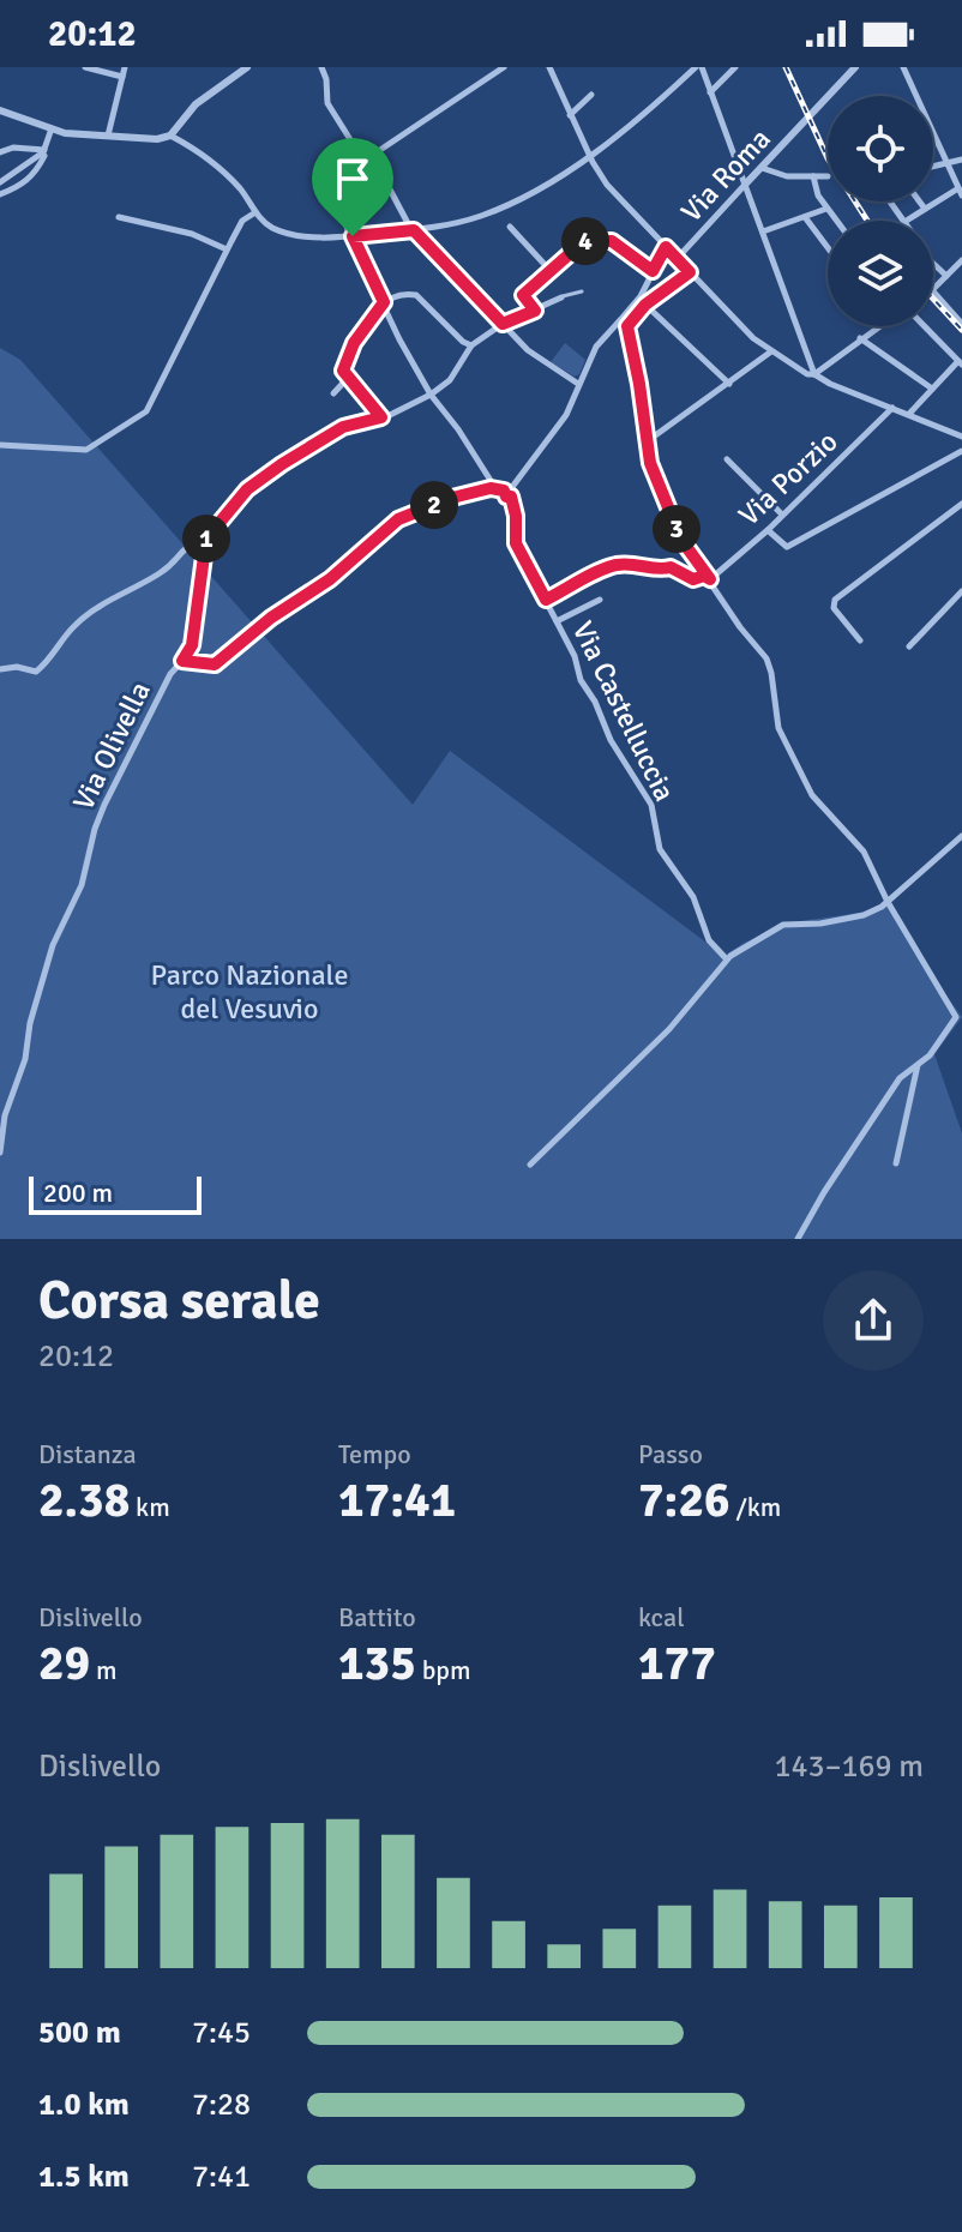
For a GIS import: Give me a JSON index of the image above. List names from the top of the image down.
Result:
{
  "streets": {
    "street": [
      "Via Roma",
      "Via Porzio",
      "Via Castelluccia",
      "Via Olivella"
    ]
  },
  "crossings": [
    ["Via Castelluccia", "Via Olivella"]
  ],
  "parks": ["Parco Nazionale del Vesuvio"],
  "scale_bar": "200 m",
  "page": {
    "status": "20:12",
    "pins": [
      "4",
      "2",
      "3",
      "1"
    ],
    "scale": "200 m",
    "heading": ["Corsa serale", "20:12"],
    "stats": [
      ["Distanza", "2.38 km"],
      ["Tempo", "17:41"],
      ["Passo", "7:26 /km"],
      ["Dislivello", "29 m"],
      ["Battito", "135 bpm"],
      ["kcal", "177"]
    ],
    "chart": ["Dislivello", "143–169 m"],
    "list": [
      {
        "name": "500 m",
        "note": "7:45"
      },
      {
        "name": "1.0 km",
        "note": "7:28"
      },
      {
        "name": "1.5 km",
        "note": "7:41"
      }
    ]
  }
}
